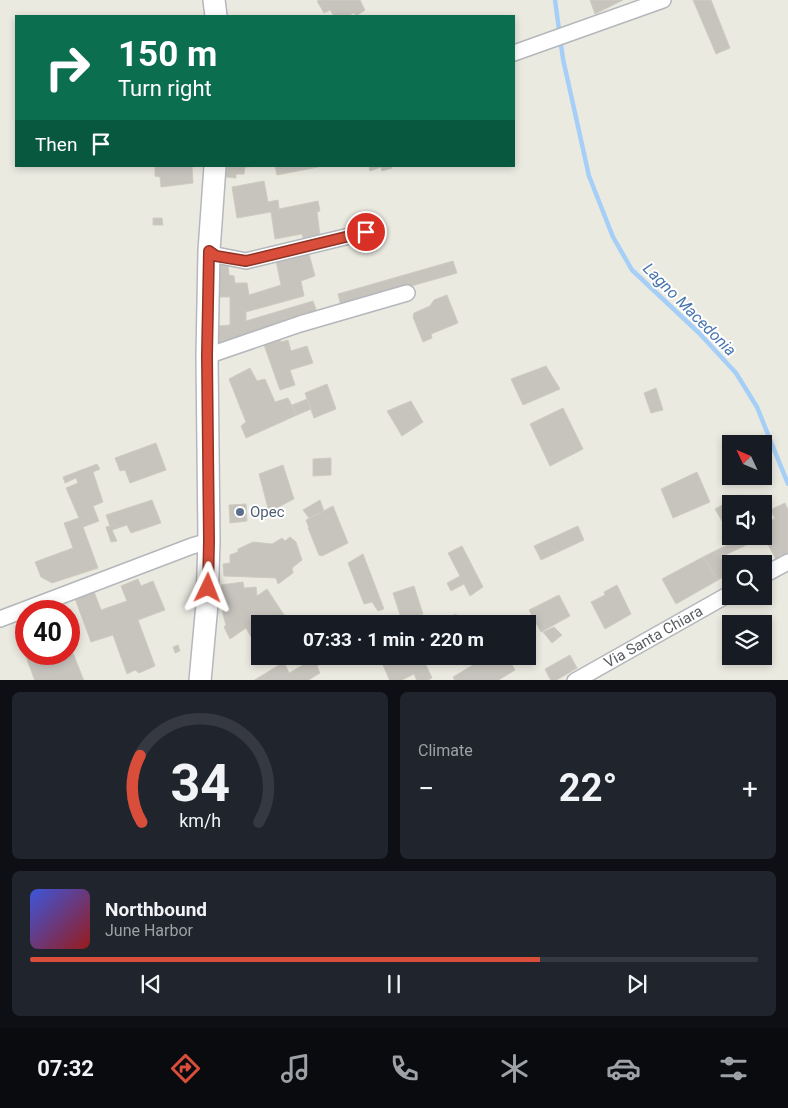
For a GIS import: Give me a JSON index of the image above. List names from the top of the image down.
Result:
{
  "streets": {
    "street": ["Via Santa Chiara"]
  },
  "water": ["Lagno Macedonia"],
  "places": ["Opec"],
  "north": "top left",
  "page": {
    "turn": ["150 m", "Turn right"],
    "then": "Then",
    "limit": "40",
    "trip": "07:33 · 1 min · 220 m",
    "tile": "Climate",
    "heat": ["−", "22°", "+"],
    "song": ["Northbound", "June Harbor"],
    "tabs": "07:32",
    "gauge": ["34", "km/h"]
  }
}
